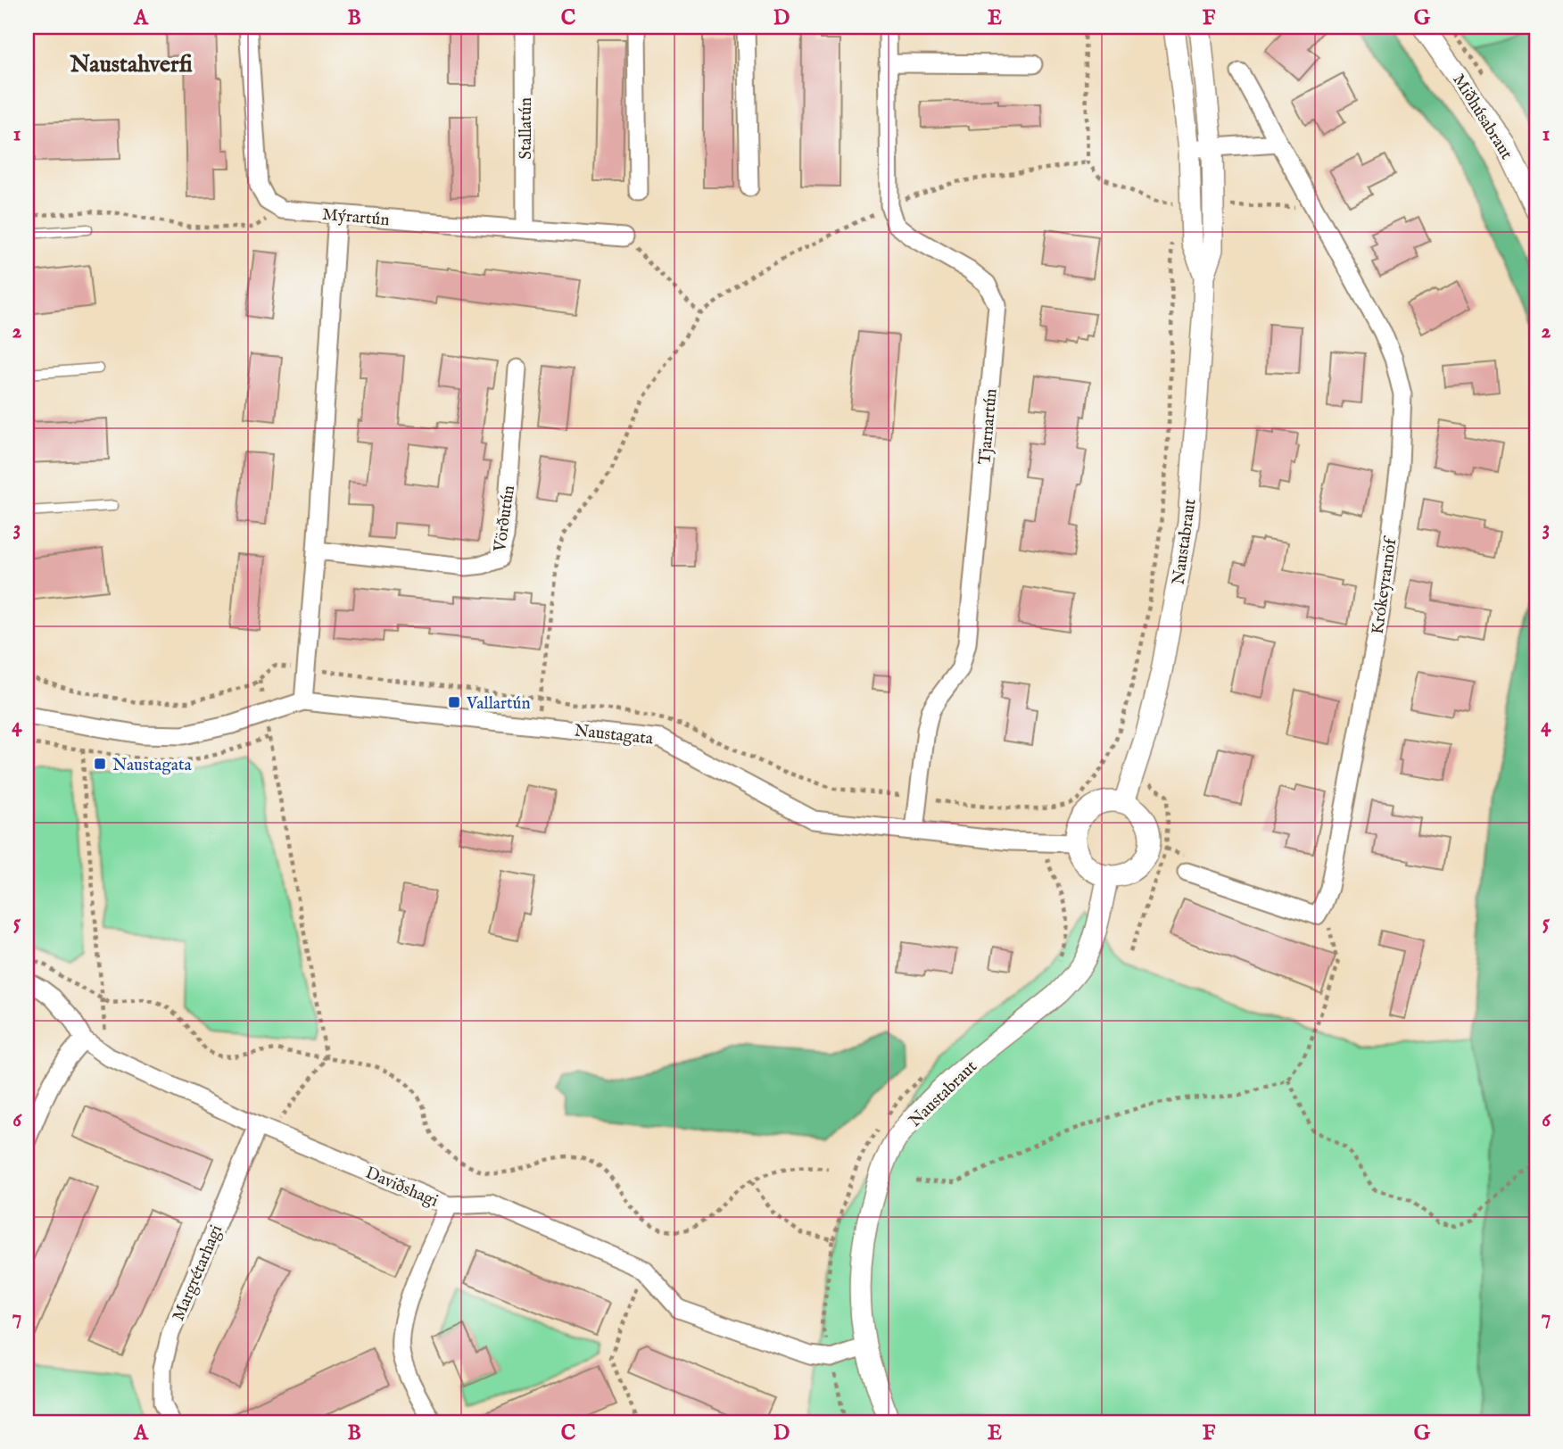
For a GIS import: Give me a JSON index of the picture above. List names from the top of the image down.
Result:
{
  "streets": {
    "street": [
      "Miðhúsabraut",
      "Stallatún",
      "Mýrartún",
      "Tjarnartún",
      "Vörðutún",
      "Naustabraut",
      "Krókeyrarnöf",
      "Naustagata",
      "Daviðshagi",
      "Margrétarhagi"
    ]
  },
  "crossings": [
    ["Stallatún", "Mýrartún"],
    ["Tjarnartún", "Naustagata"],
    ["Naustabraut", "Naustagata"],
    ["Naustabraut", "Daviðshagi"],
    ["Daviðshagi", "Margrétarhagi"]
  ],
  "districts": ["Naustahverfi"],
  "places": {
    "transit": ["Vallartún", "Naustagata"]
  },
  "grid": {
    "columns": [
      "A",
      "B",
      "C",
      "D",
      "E",
      "F",
      "G"
    ],
    "rows": [
      "1",
      "2",
      "3",
      "4",
      "5",
      "6",
      "7"
    ]
  }
}
